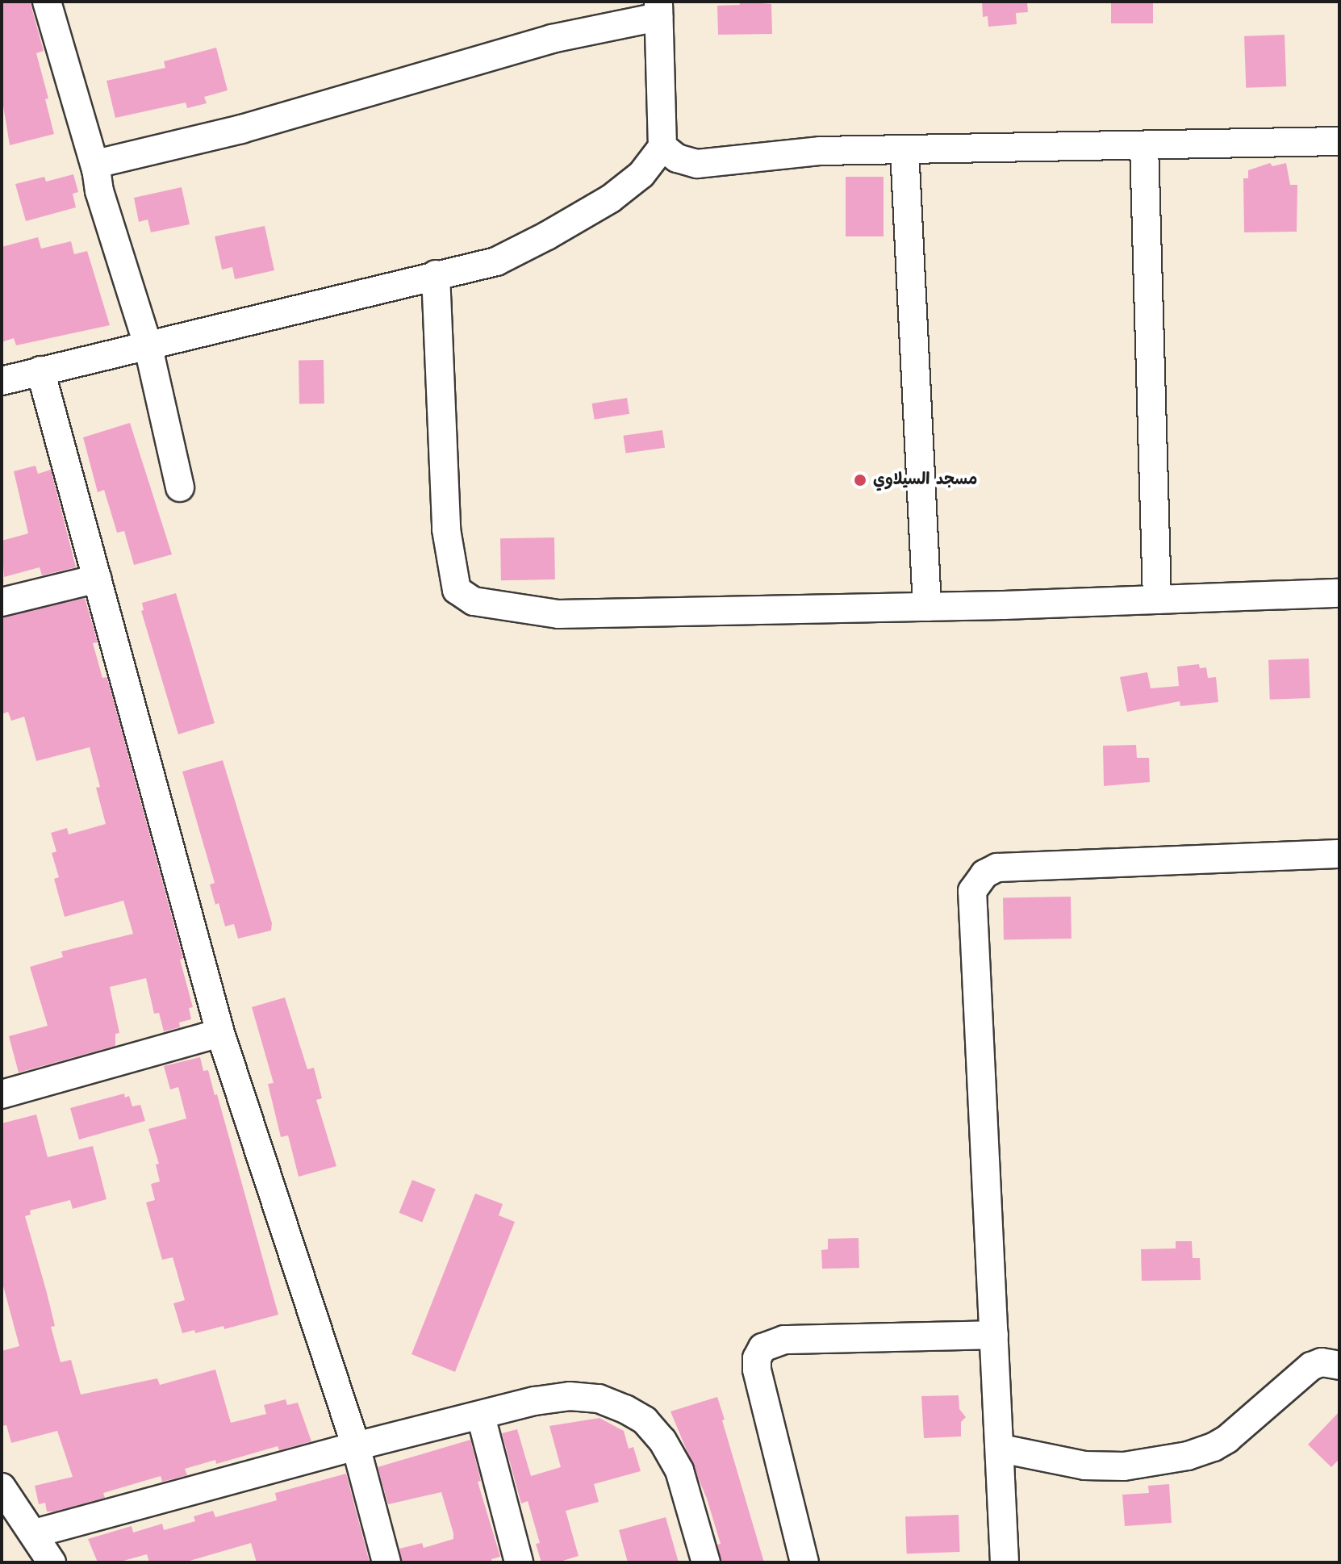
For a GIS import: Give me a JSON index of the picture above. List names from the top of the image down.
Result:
{
  "places": ["مسجد السيلاوي"]
}
